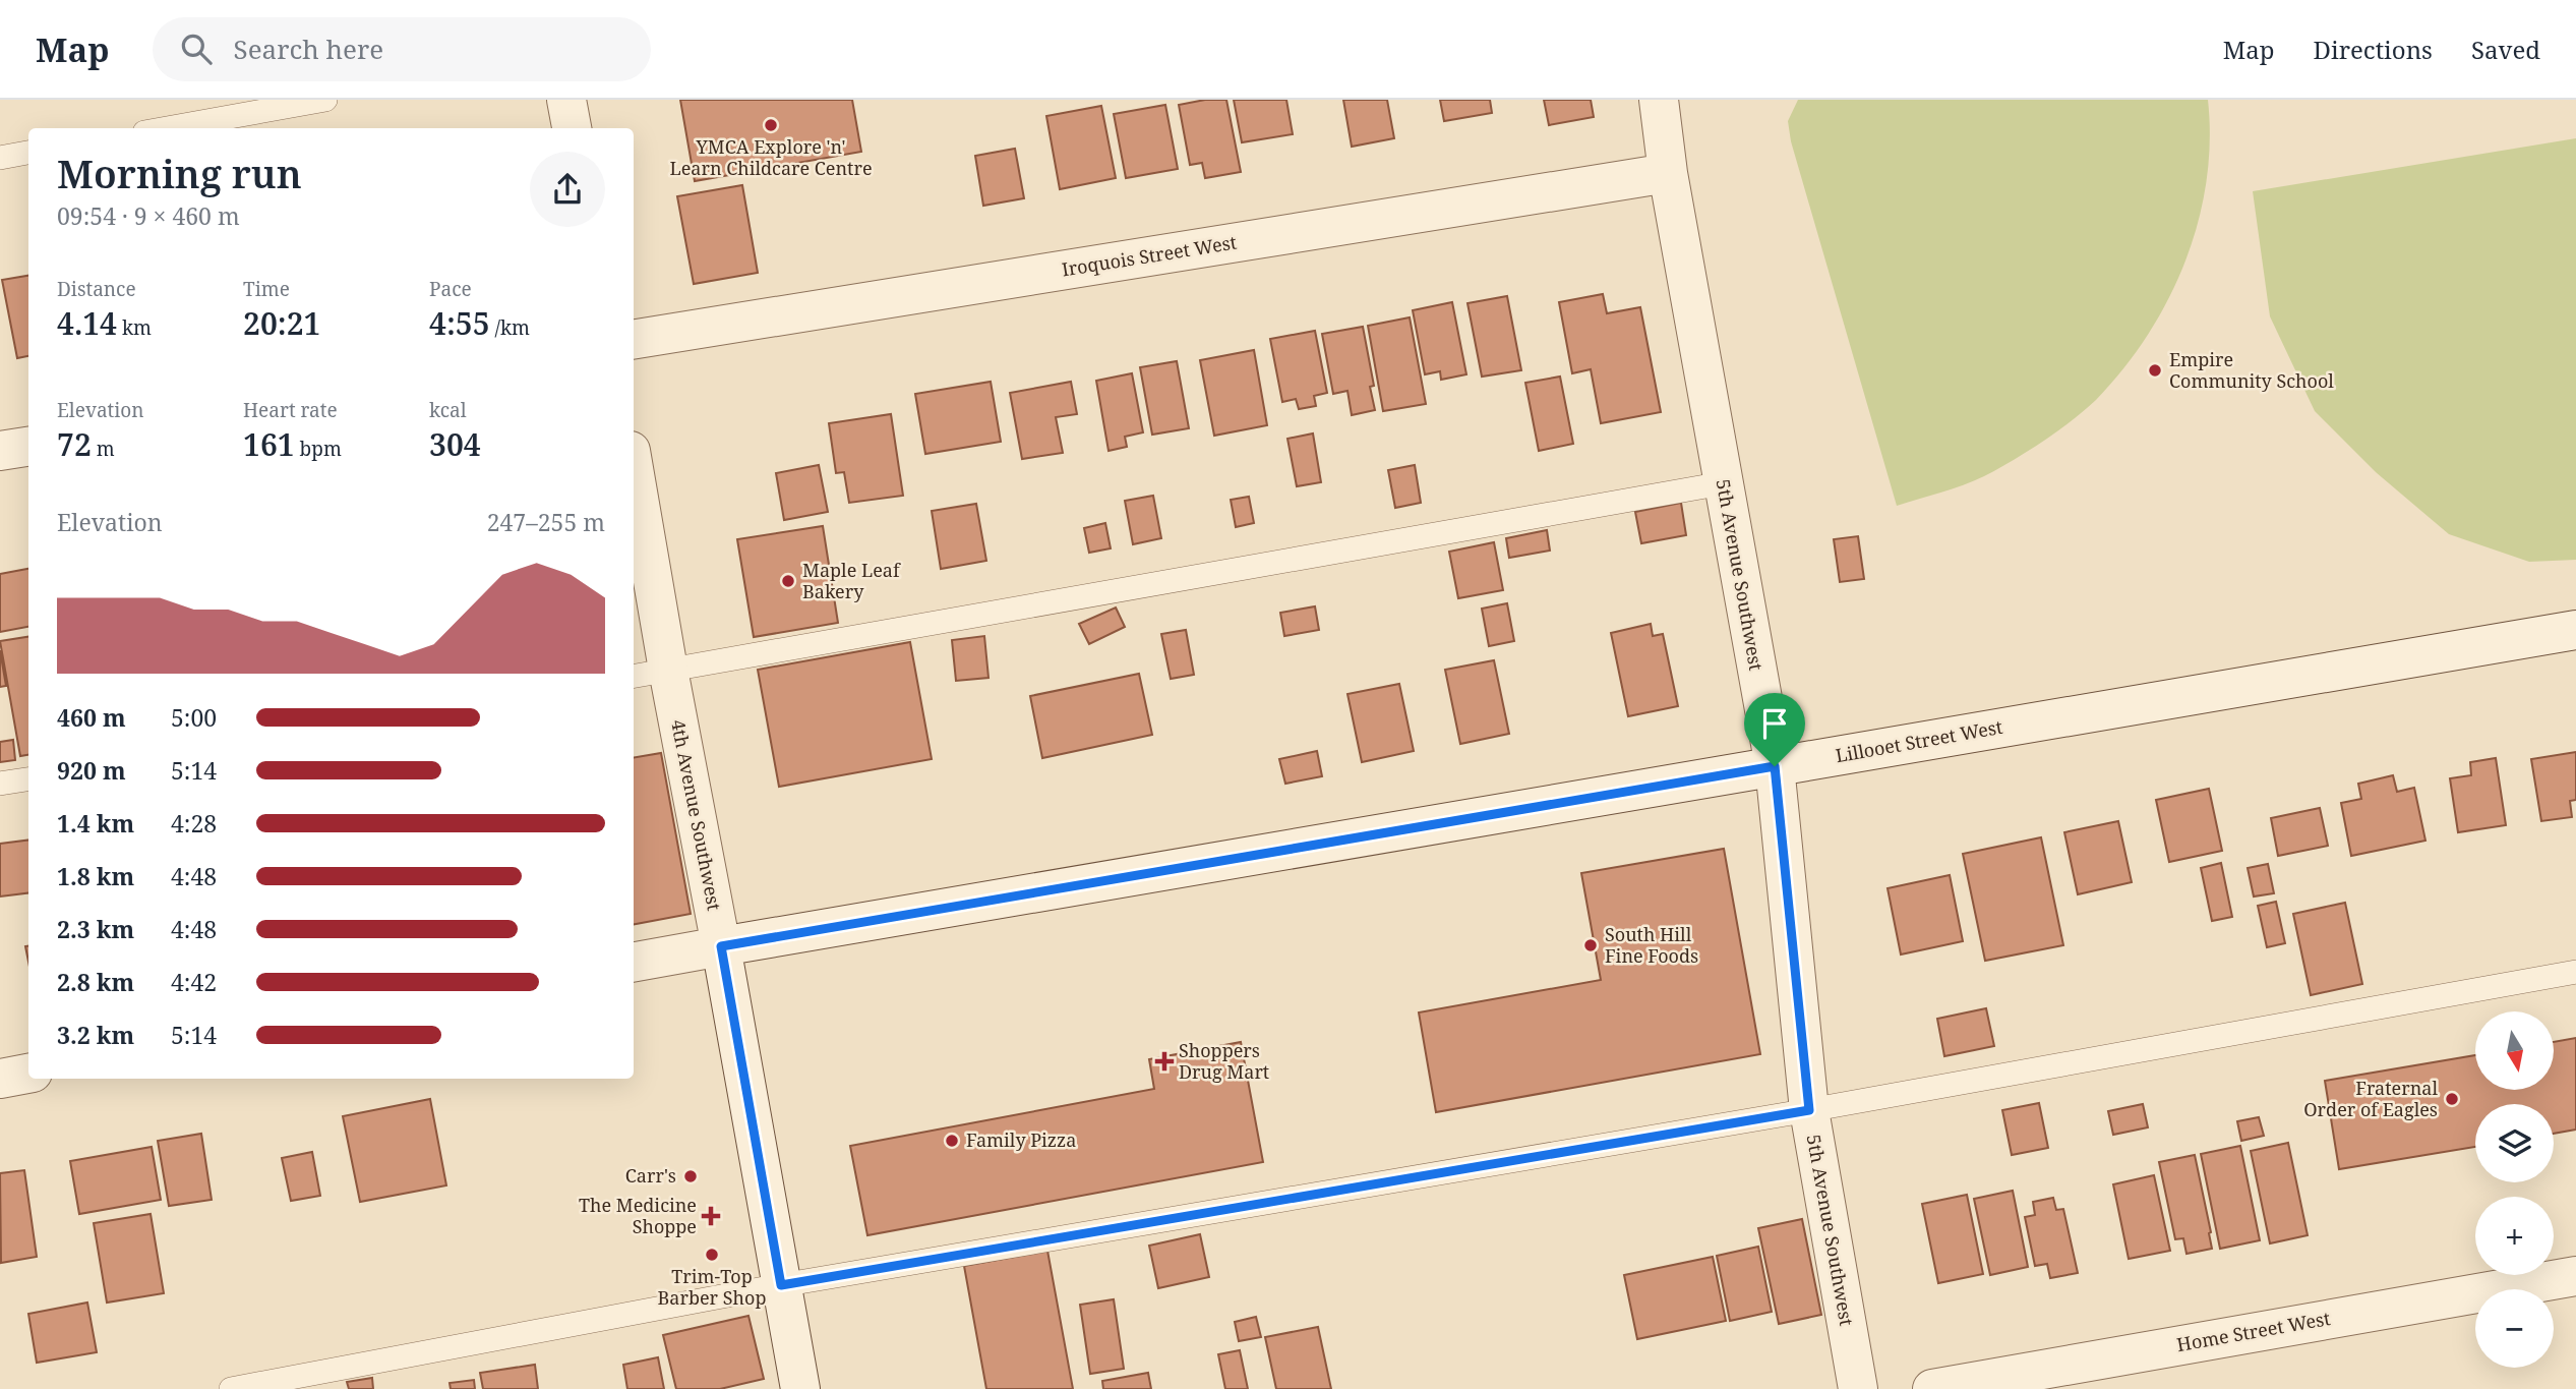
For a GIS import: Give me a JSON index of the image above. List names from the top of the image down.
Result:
{
  "streets": {
    "street": [
      "Iroquois Street West",
      "5th Avenue Southwest",
      "Lillooet Street West",
      "4th Avenue Southwest",
      "Home Street West"
    ]
  },
  "crossings": [
    ["Iroquois Street West", "5th Avenue Southwest"],
    ["5th Avenue Southwest", "Lillooet Street West"],
    ["Lillooet Street West", "4th Avenue Southwest"]
  ],
  "places": {
    "other": [
      "YMCA Explore 'n' Learn Childcare Centre",
      "Empire Community School",
      "Maple Leaf Bakery",
      "South Hill Fine Foods",
      "Fraternal Order of Eagles",
      "Family Pizza",
      "Carr's",
      "Trim-Top Barber Shop"
    ],
    "health": ["Shoppers Drug Mart", "The Medicine Shoppe"]
  },
  "north": "bottom",
  "page": {
    "header": "Map",
    "search": "Search here",
    "nav": ["Map", "Directions", "Saved"],
    "heading": ["Morning run", "09:54 · 9 × 460 m"],
    "stats": [
      ["Distance", "4.14 km"],
      ["Time", "20:21"],
      ["Pace", "4:55 /km"],
      ["Elevation", "72 m"],
      ["Heart rate", "161 bpm"],
      ["kcal", "304"]
    ],
    "chart": ["Elevation", "247–255 m"],
    "list": [
      {
        "name": "460 m",
        "note": "5:00"
      },
      {
        "name": "920 m",
        "note": "5:14"
      },
      {
        "name": "1.4 km",
        "note": "4:28"
      },
      {
        "name": "1.8 km",
        "note": "4:48"
      },
      {
        "name": "2.3 km",
        "note": "4:48"
      },
      {
        "name": "2.8 km",
        "note": "4:42"
      },
      {
        "name": "3.2 km",
        "note": "5:14"
      }
    ],
    "map_buttons": ["+", "−"]
  }
}
